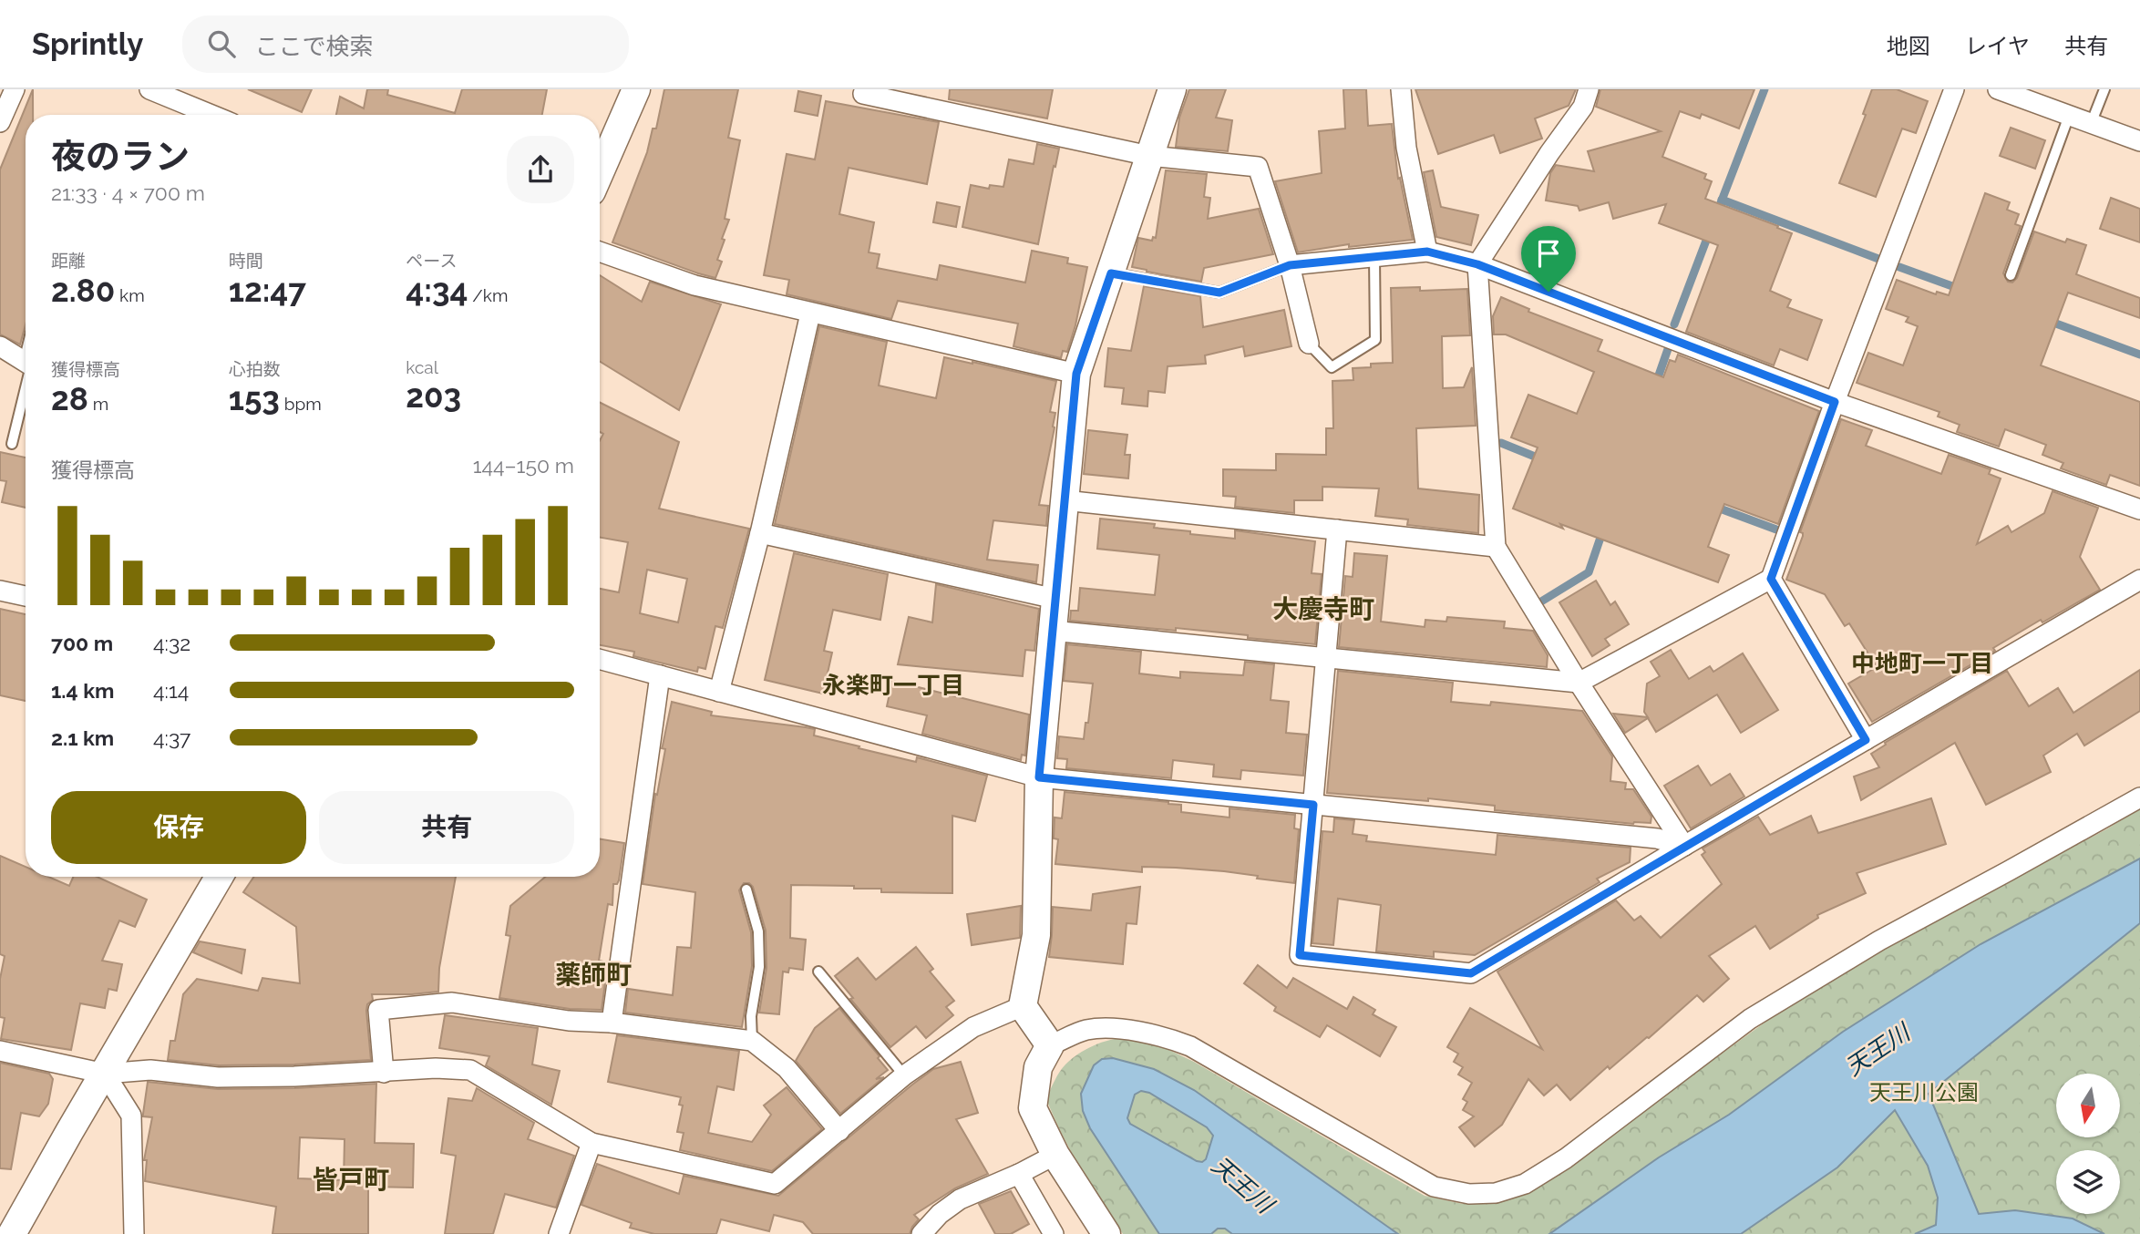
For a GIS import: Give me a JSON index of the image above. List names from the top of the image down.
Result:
{
  "districts": [
    "大慶寺町",
    "中地町一丁目",
    "永楽町一丁目",
    "薬師町",
    "皆戸町"
  ],
  "water": ["天王川"],
  "parks": ["天王川公園"],
  "north": "bottom",
  "page": {
    "header": "Sprintly",
    "search": "ここで検索",
    "nav": ["地図", "レイヤ", "共有"],
    "heading": ["夜のラン", "21:33 · 4 × 700 m"],
    "stats": [
      ["距離", "2.80 km"],
      ["時間", "12:47"],
      ["ペース", "4:34 /km"],
      ["獲得標高", "28 m"],
      ["心拍数", "153 bpm"],
      ["kcal", "203"]
    ],
    "chart": ["獲得標高", "144–150 m"],
    "list": [
      {
        "name": "700 m",
        "note": "4:32"
      },
      {
        "name": "1.4 km",
        "note": "4:14"
      },
      {
        "name": "2.1 km",
        "note": "4:37"
      }
    ],
    "buttons": ["保存", "共有"]
  }
}
